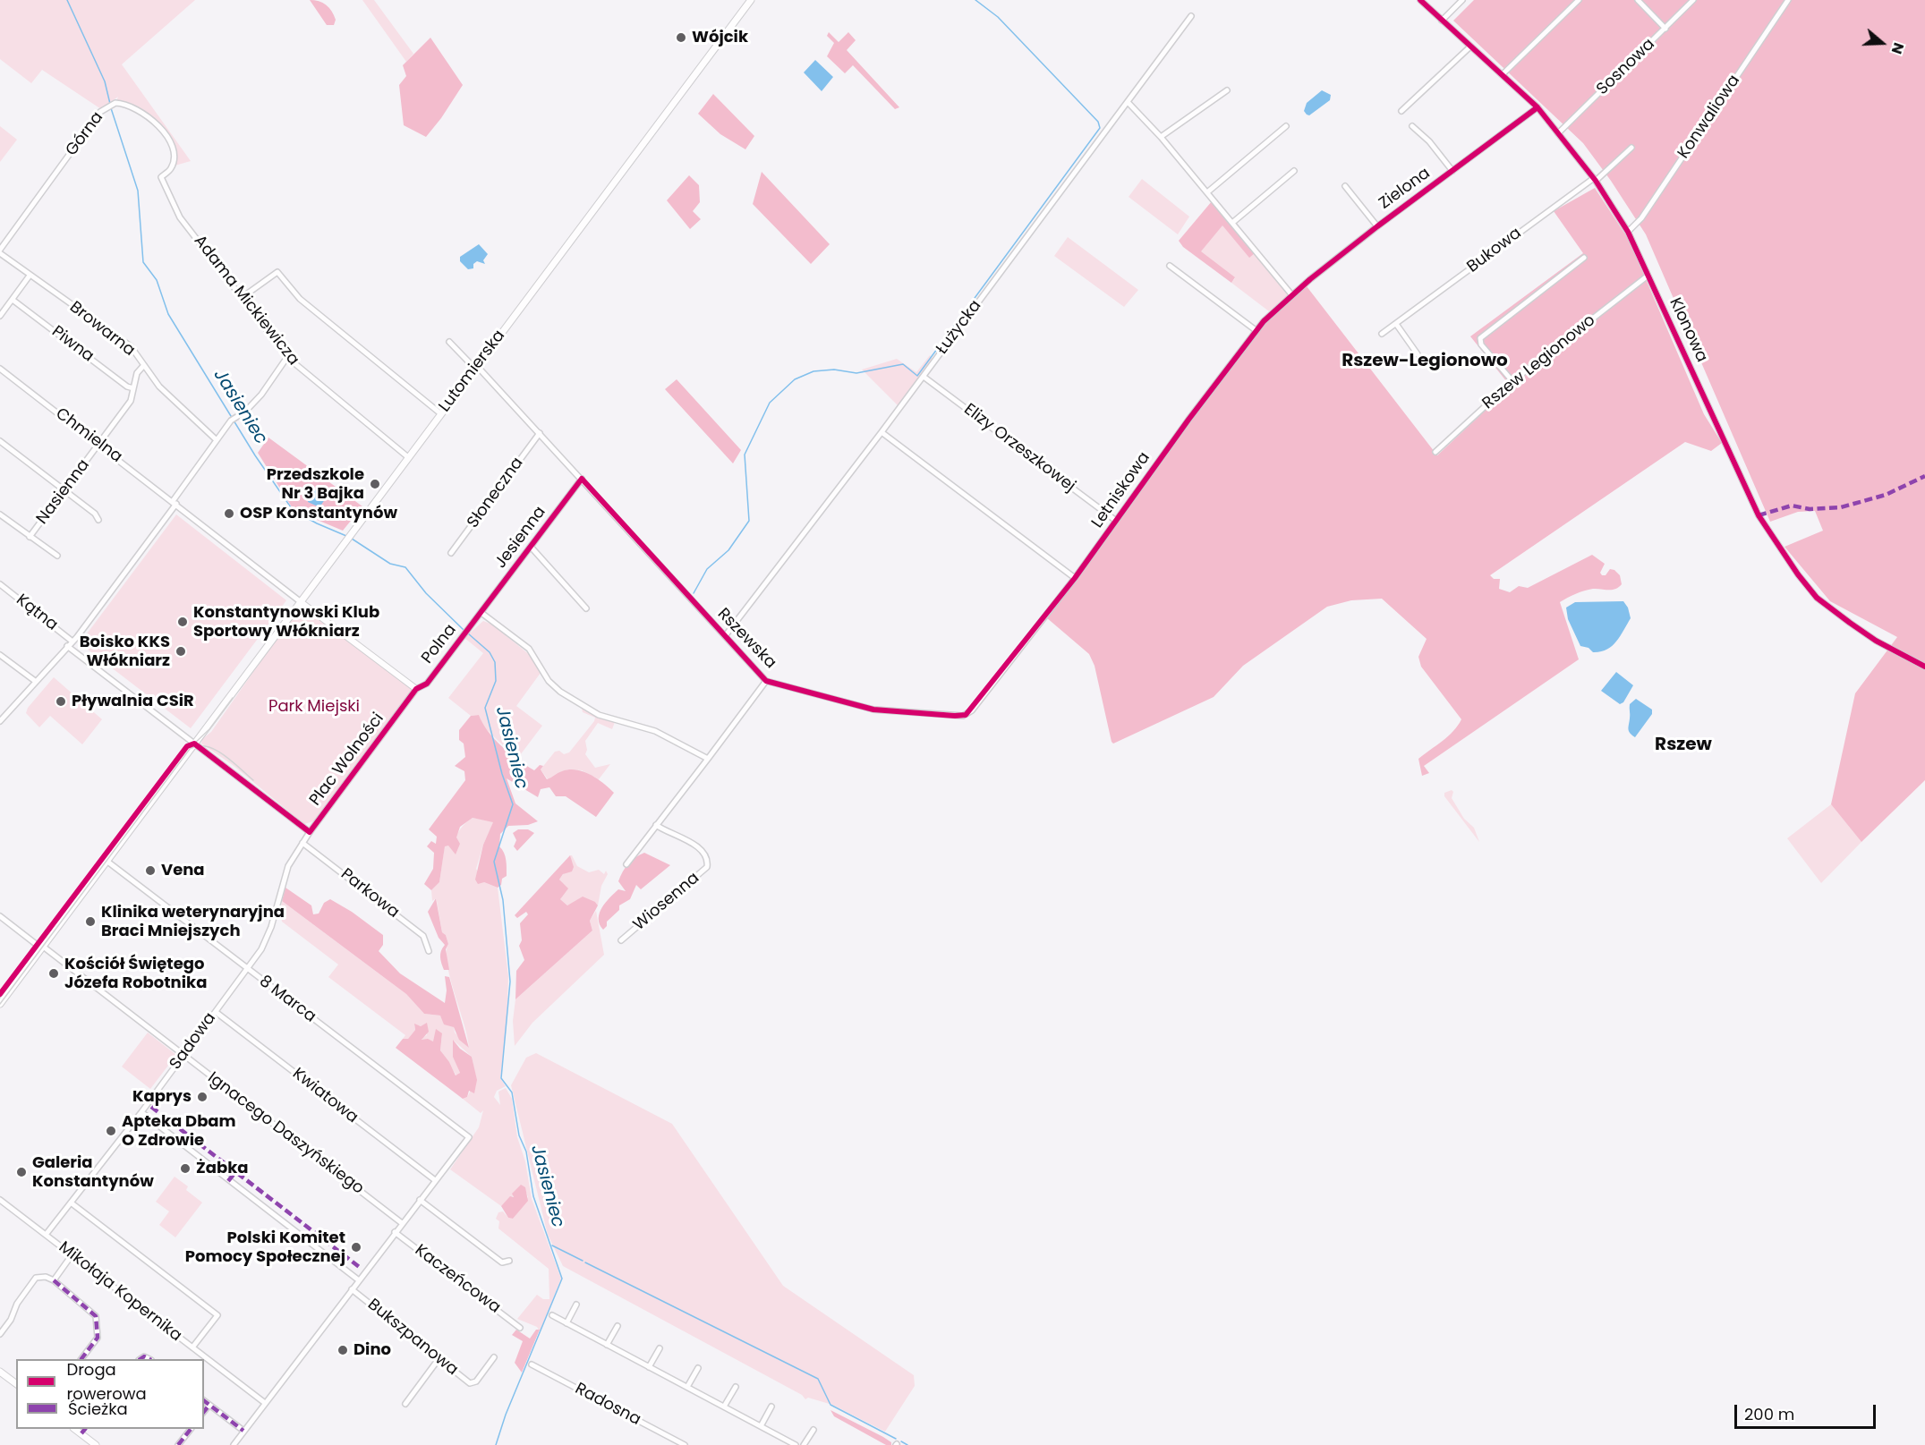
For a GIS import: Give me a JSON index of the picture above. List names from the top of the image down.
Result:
{
  "streets": {
    "main road": ["Lutomierska"],
    "street": [
      "Sosnowa",
      "Konwaliowa",
      "Górna",
      "Zielona",
      "Bukowa",
      "Adama Mickiewicza",
      "Łużycka",
      "Browarna",
      "Klonowa",
      "Piwna",
      "Rszew Legionowo",
      "Chmielna",
      "Elizy Orzeszkowej",
      "Letniskowa",
      "Nasienna",
      "Słoneczna",
      "Jesienna",
      "Kątna",
      "Rszewska",
      "Polna",
      "Plac Wolności",
      "Parkowa",
      "Wiosenna",
      "8 Marca",
      "Sadowa",
      "Kwiatowa",
      "Ignacego Daszyńskiego",
      "Kaczeńcowa",
      "Mikołaja Kopernika",
      "Bukszpanowa",
      "Radosna"
    ]
  },
  "crossings": [
    ["Sosnowa", "Klonowa"],
    ["Konwaliowa", "Klonowa"],
    ["Górna", "Adama Mickiewicza"],
    ["Zielona", "Klonowa"],
    ["Zielona", "Letniskowa"],
    ["Bukowa", "Klonowa"],
    ["Adama Mickiewicza", "Lutomierska"],
    ["Łużycka", "Elizy Orzeszkowej"],
    ["Łużycka", "Rszewska"],
    ["Browarna", "Nasienna"],
    ["Klonowa", "Rszew Legionowo"],
    ["Piwna", "Nasienna"],
    ["Lutomierska", "Rszewska"],
    ["Lutomierska", "8 Marca"],
    ["Lutomierska", "Ignacego Daszyńskiego"],
    ["Chmielna", "Nasienna"],
    ["Elizy Orzeszkowej", "Letniskowa"],
    ["Letniskowa", "Rszewska"],
    ["Słoneczna", "Rszewska"],
    ["Jesienna", "Rszewska"],
    ["Jesienna", "Polna"],
    ["Polna", "Plac Wolności"],
    ["Plac Wolności", "Sadowa"],
    ["Parkowa", "Sadowa"],
    ["8 Marca", "Sadowa"],
    ["8 Marca", "Kwiatowa"],
    ["Sadowa", "Kwiatowa"],
    ["Sadowa", "Ignacego Daszyńskiego"],
    ["Sadowa", "Mikołaja Kopernika"]
  ],
  "districts": ["Rszew-Legionowo", "Rszew"],
  "water": ["Jasieniec"],
  "parks": ["Park Miejski"],
  "places": [
    "Wójcik",
    "Przedszkole Nr 3 Bajka",
    "OSP Konstantynów",
    "Konstantynowski Klub Sportowy Włókniarz",
    "Boisko KKS Włókniarz",
    "Pływalnia CSiR",
    "Vena",
    "Klinika weterynaryjna Braci Mniejszych",
    "Kościół Świętego Józefa Robotnika",
    "Kaprys",
    "Apteka Dbam O Zdrowie",
    "Żabka",
    "Galeria Konstantynów",
    "Polski Komitet Pomocy Społecznej",
    "Dino"
  ],
  "legend": ["Droga rowerowa", "Ścieżka"],
  "scale_bar": "200 m",
  "north": "right"
}
